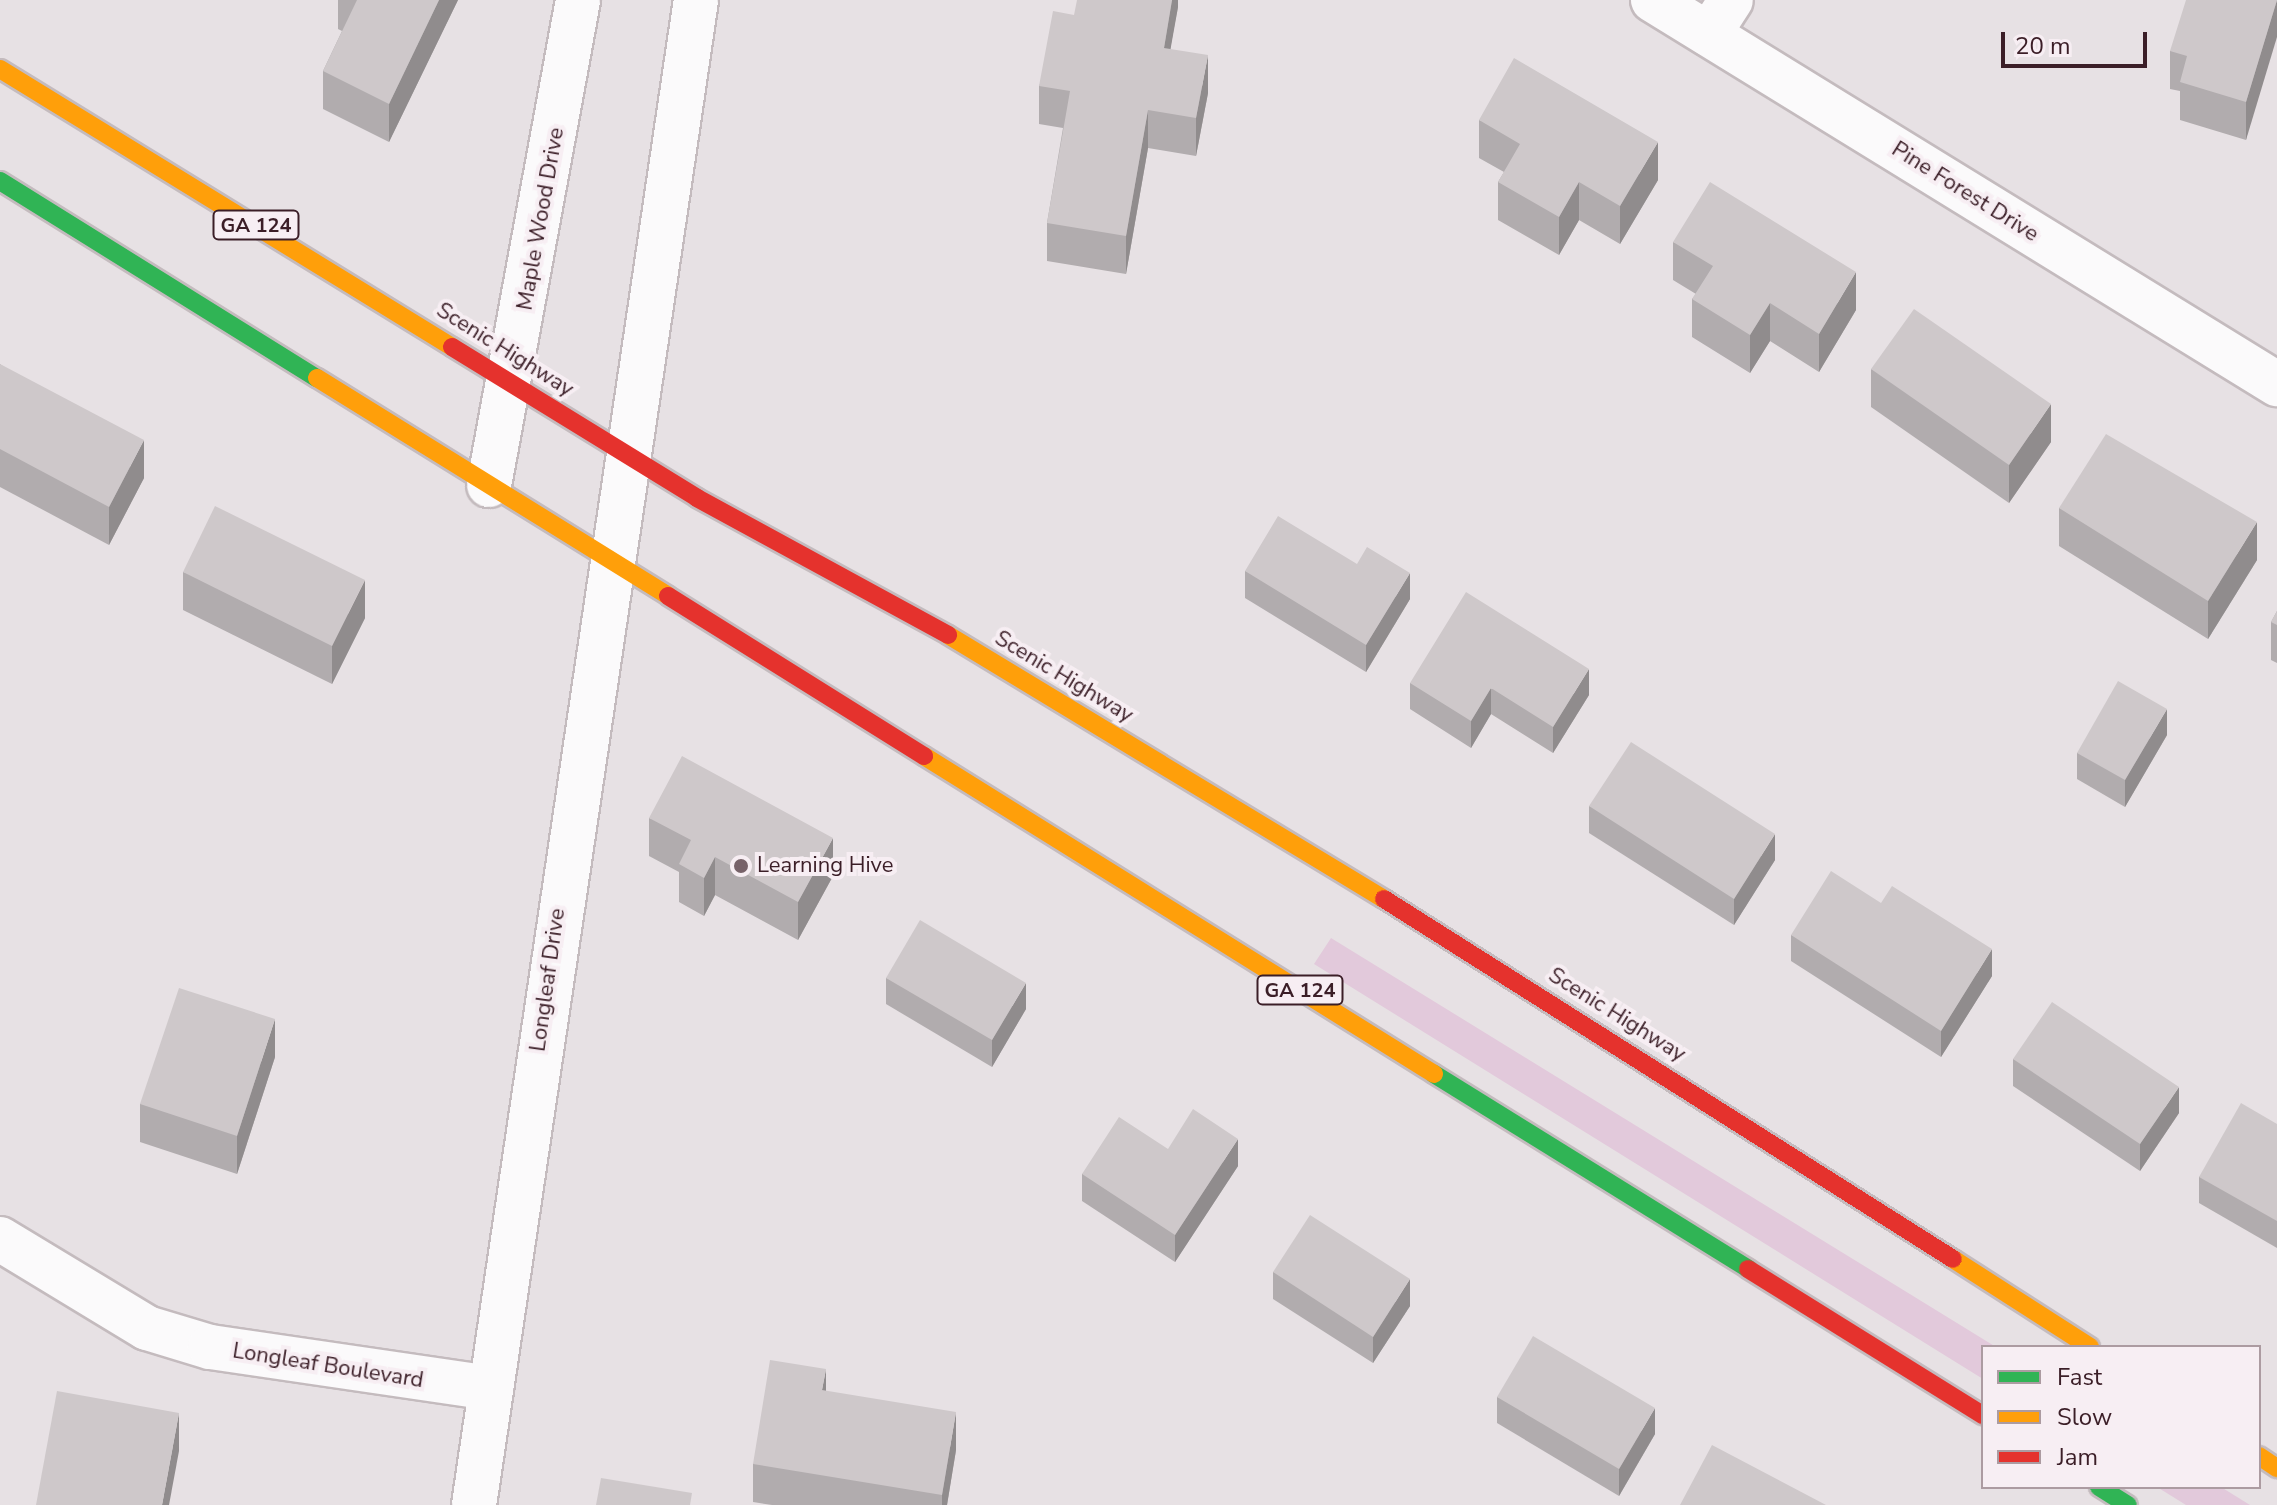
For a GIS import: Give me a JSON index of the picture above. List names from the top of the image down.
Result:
{
  "streets": {
    "highway": ["GA 124", "Scenic Highway"],
    "street": [
      "Pine Forest Drive",
      "Maple Wood Drive",
      "Longleaf Drive",
      "Longleaf Boulevard"
    ]
  },
  "crossings": [
    ["Maple Wood Drive", "GA 124"],
    ["Maple Wood Drive", "Scenic Highway"],
    ["GA 124", "Longleaf Drive"],
    ["Scenic Highway", "Longleaf Drive"],
    ["Longleaf Drive", "Longleaf Boulevard"]
  ],
  "places": ["Learning Hive"],
  "legend": ["Fast", "Slow", "Jam"],
  "scale_bar": "20 m"
}
